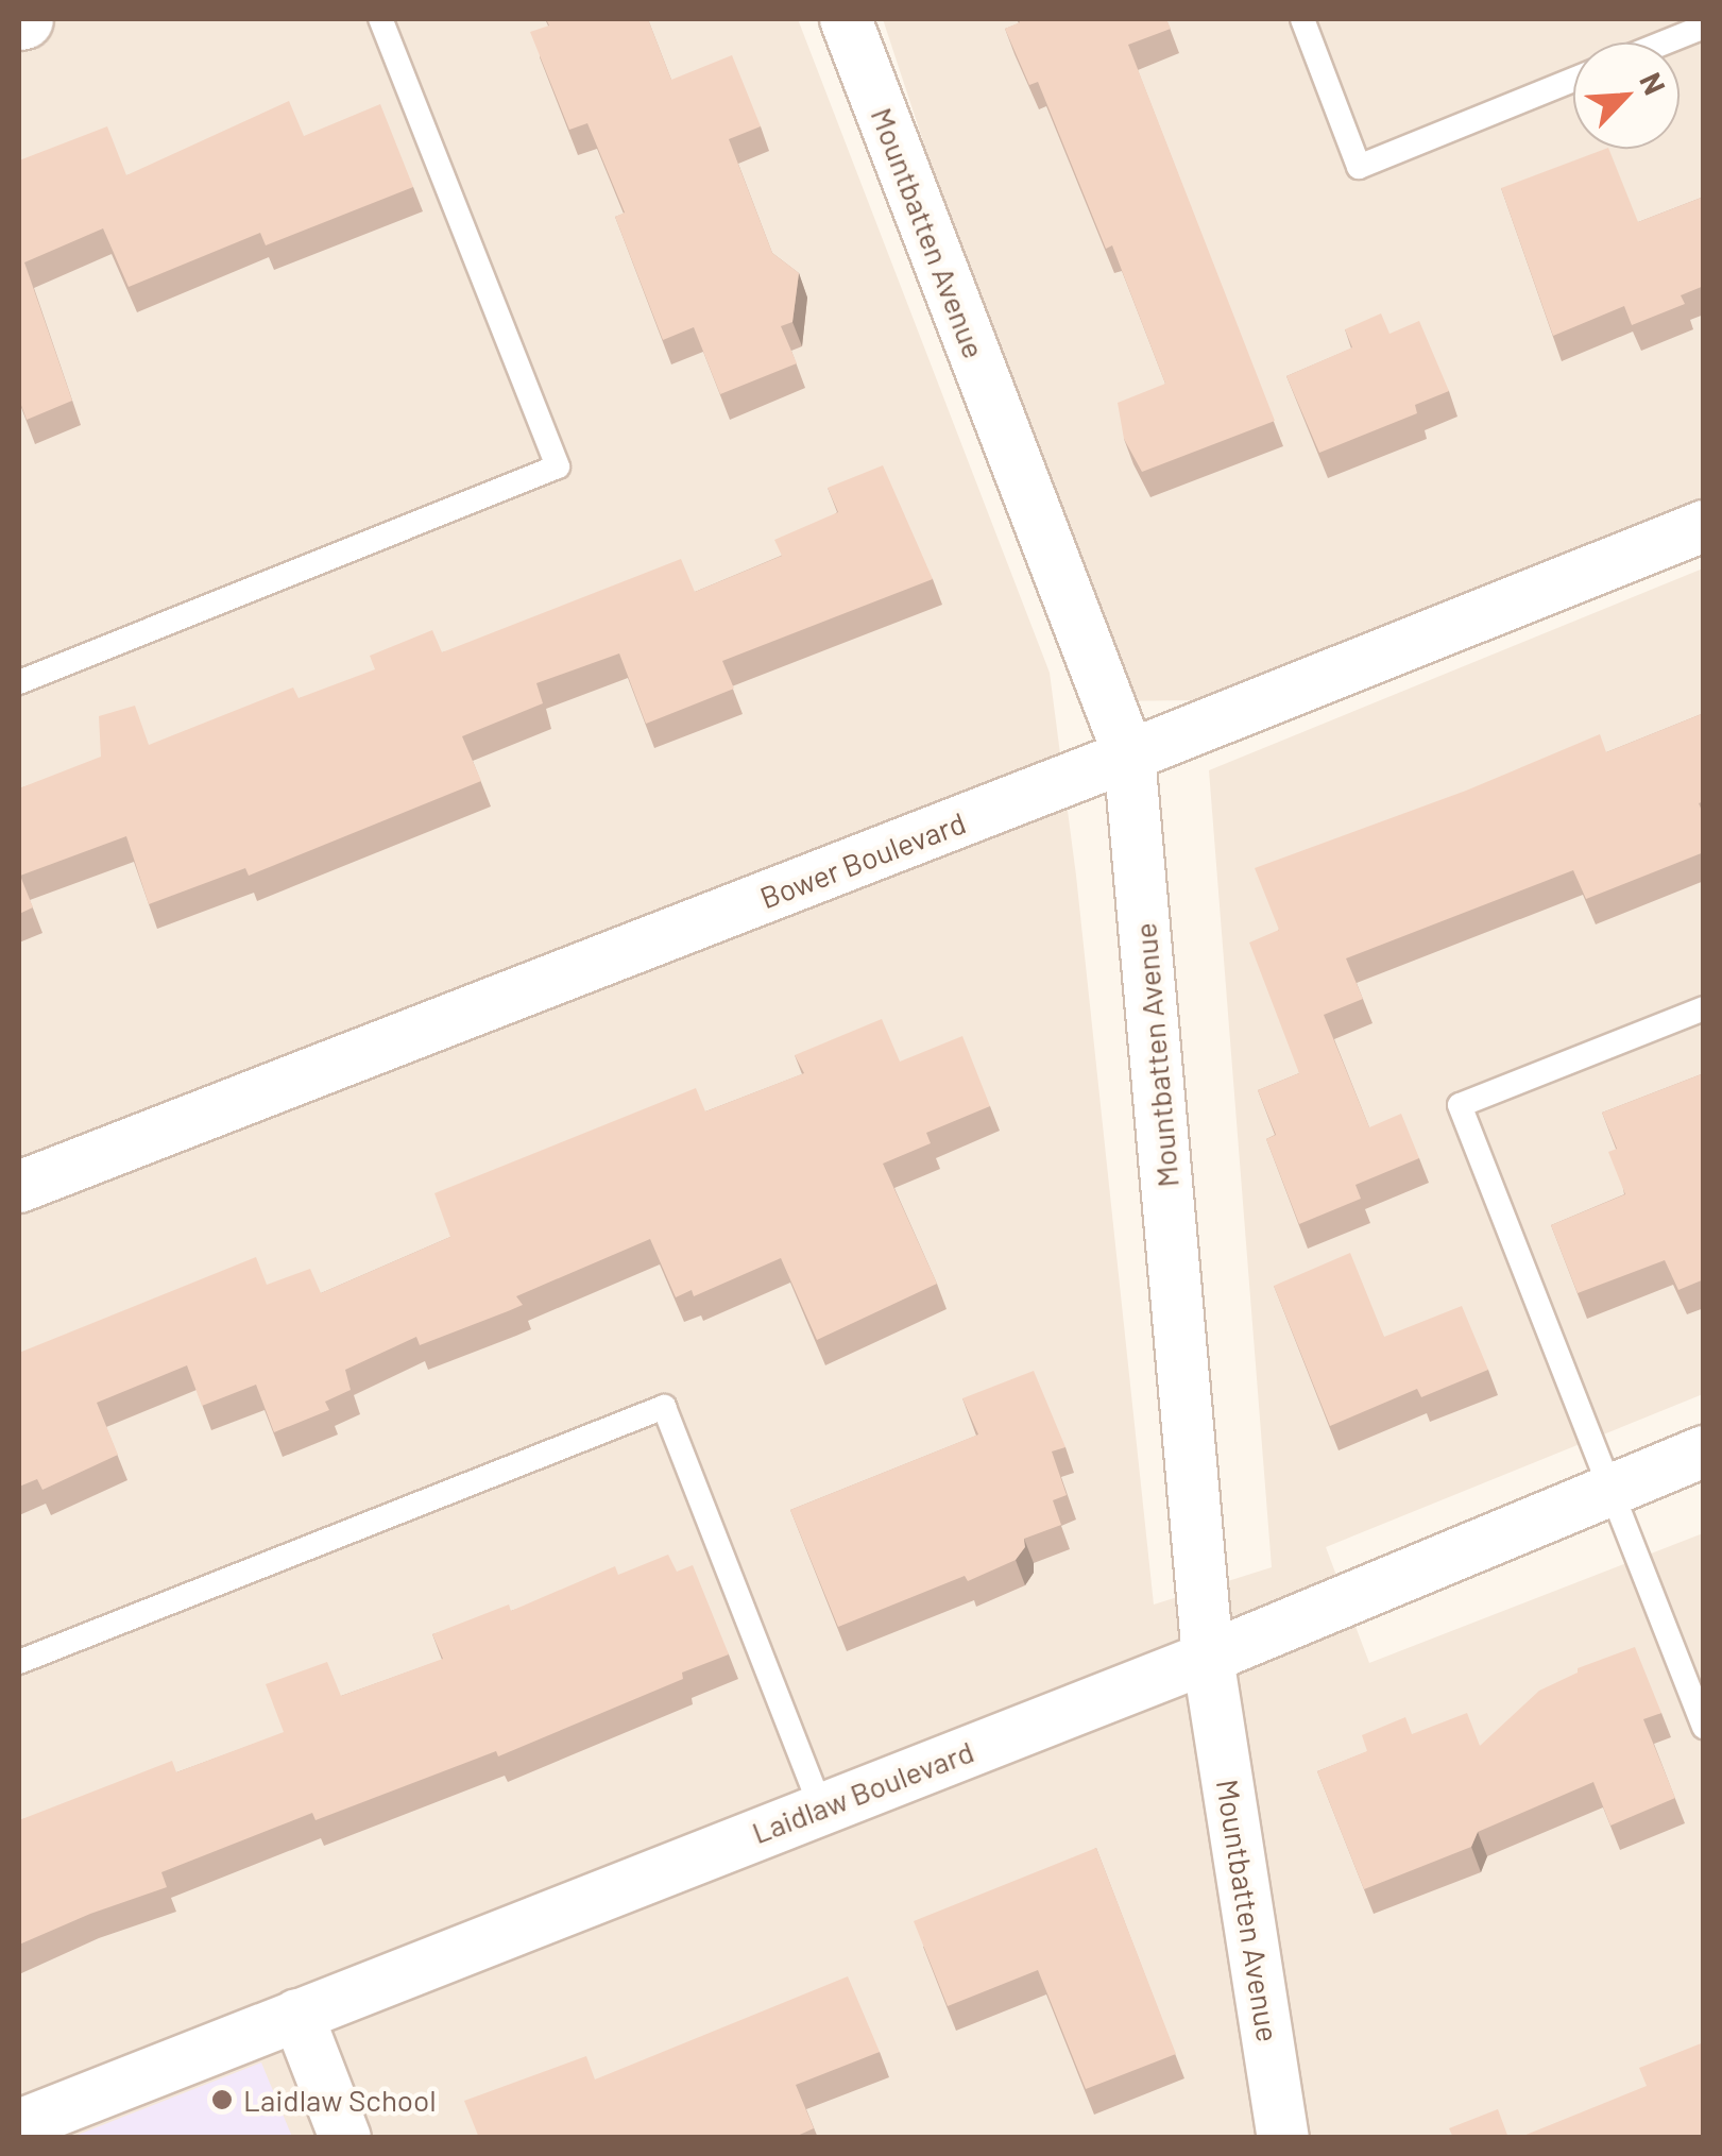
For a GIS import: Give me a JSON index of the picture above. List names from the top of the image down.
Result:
{
  "streets": {
    "street": ["Mountbatten Avenue", "Bower Boulevard", "Laidlaw Boulevard"]
  },
  "crossings": [
    ["Mountbatten Avenue", "Bower Boulevard"],
    ["Mountbatten Avenue", "Laidlaw Boulevard"]
  ],
  "places": ["Laidlaw School"],
  "north": "top right"
}
